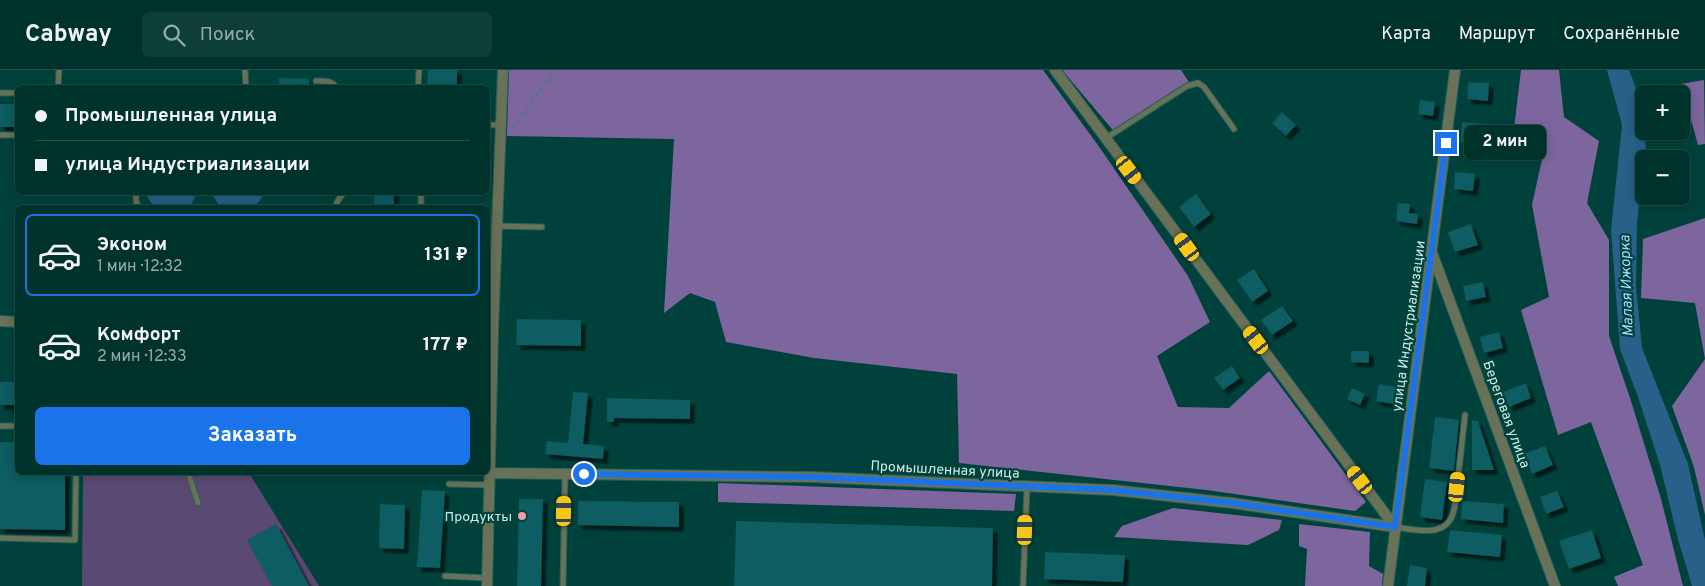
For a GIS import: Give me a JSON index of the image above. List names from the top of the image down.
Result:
{
  "streets": {
    "street": ["улица Индустриализации", "Береговая улица", "Промышленная улица"]
  },
  "crossings": [
    ["улица Индустриализации", "Береговая улица"],
    ["улица Индустриализации", "Промышленная улица"]
  ],
  "water": ["Малая Ижорка"],
  "places": ["Продукты"],
  "page": {
    "header": "Cabway",
    "search": "Поиск",
    "nav": ["Карта", "Маршрут", "Сохранённые"],
    "map_buttons": ["+", "−"],
    "banner": ["Промышленная улица", "улица Индустриализации"],
    "bubble": "2 мин",
    "list": [
      {
        "name": "Эконом",
        "note": "1 мин · 12:32",
        "value": "131 ₽"
      },
      {
        "name": "Комфорт",
        "note": "2 мин · 12:33",
        "value": "177 ₽"
      }
    ],
    "buttons": "Заказать"
  }
}
